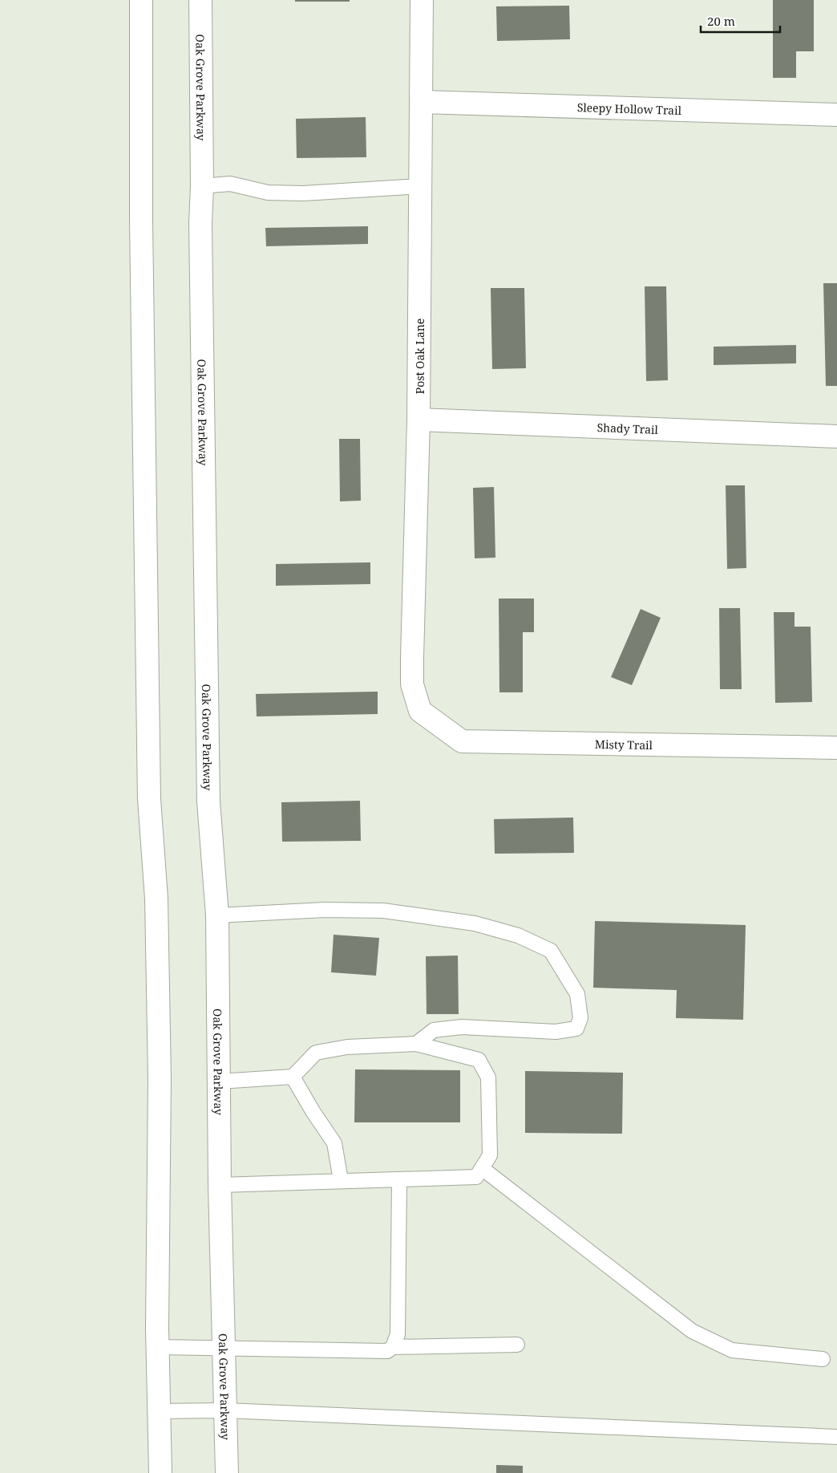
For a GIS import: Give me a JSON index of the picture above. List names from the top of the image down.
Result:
{
  "streets": {
    "main road": [
      "Oak Grove Parkway",
      "Sleepy Hollow Trail",
      "Post Oak Lane",
      "Shady Trail",
      "Misty Trail"
    ]
  },
  "crossings": [
    ["Sleepy Hollow Trail", "Post Oak Lane"],
    ["Post Oak Lane", "Shady Trail"],
    ["Post Oak Lane", "Misty Trail"]
  ],
  "scale_bar": "20 m"
}
